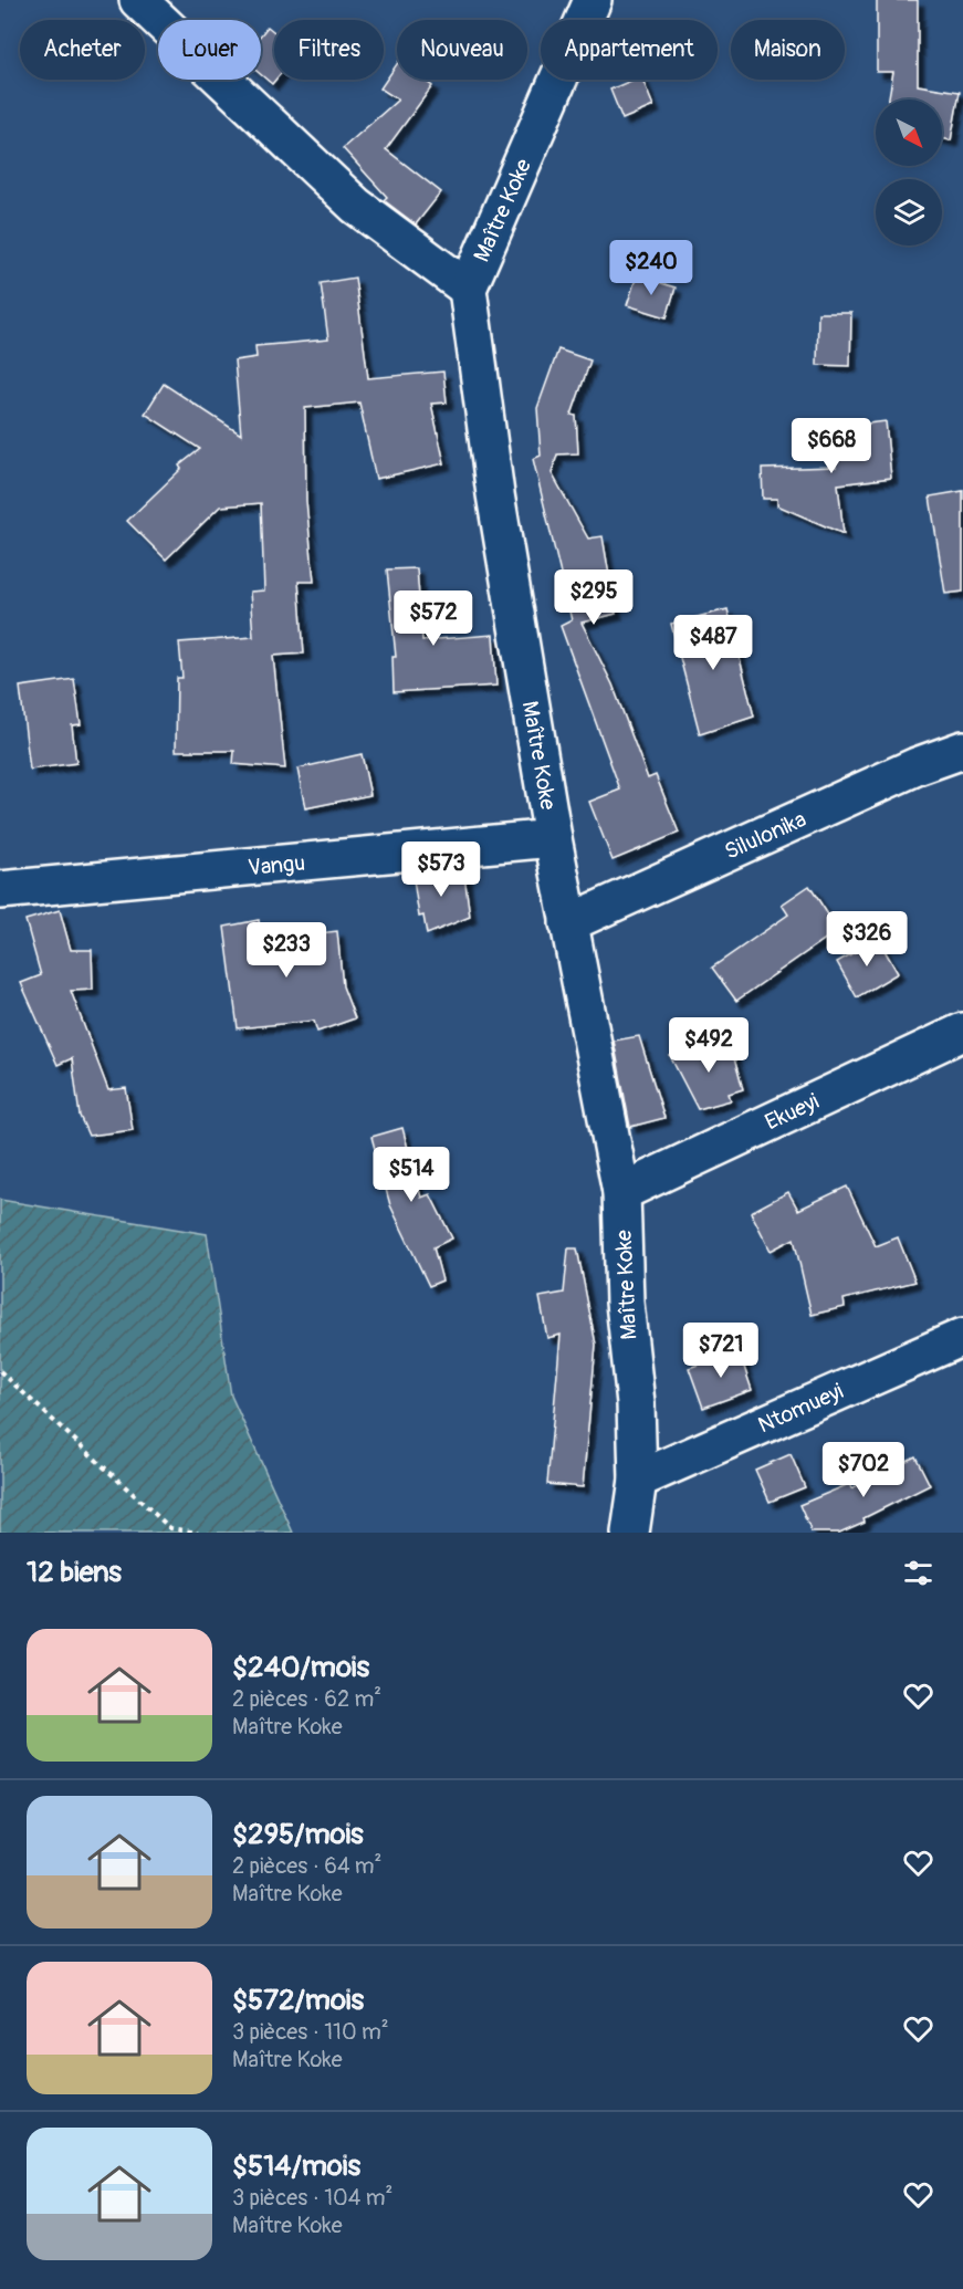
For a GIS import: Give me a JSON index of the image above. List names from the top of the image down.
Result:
{
  "streets": {
    "street": [
      "Maître Koke",
      "Silulonika",
      "Vangu",
      "Ekueyi",
      "Ntomueyi"
    ]
  },
  "crossings": [
    ["Maître Koke", "Silulonika"],
    ["Maître Koke", "Vangu"],
    ["Maître Koke", "Ekueyi"],
    ["Maître Koke", "Ntomueyi"]
  ],
  "north": "bottom right",
  "page": {
    "chip": [
      "Acheter",
      "Louer",
      "Filtres",
      "Nouveau",
      "Appartement",
      "Maison"
    ],
    "price": [
      "$240",
      "$668",
      "$295",
      "$572",
      "$487",
      "$573",
      "$326",
      "$233",
      "$492",
      "$514",
      "$721",
      "$702"
    ],
    "heading": "12 biens",
    "list": [
      {
        "name": "$240/mois",
        "note": "2 pièces · 62 m² · Maître Koke"
      },
      {
        "name": "$295/mois",
        "note": "2 pièces · 64 m² · Maître Koke"
      },
      {
        "name": "$572/mois",
        "note": "3 pièces · 110 m² · Maître Koke"
      },
      {
        "name": "$514/mois",
        "note": "3 pièces · 104 m² · Maître Koke"
      }
    ]
  }
}
